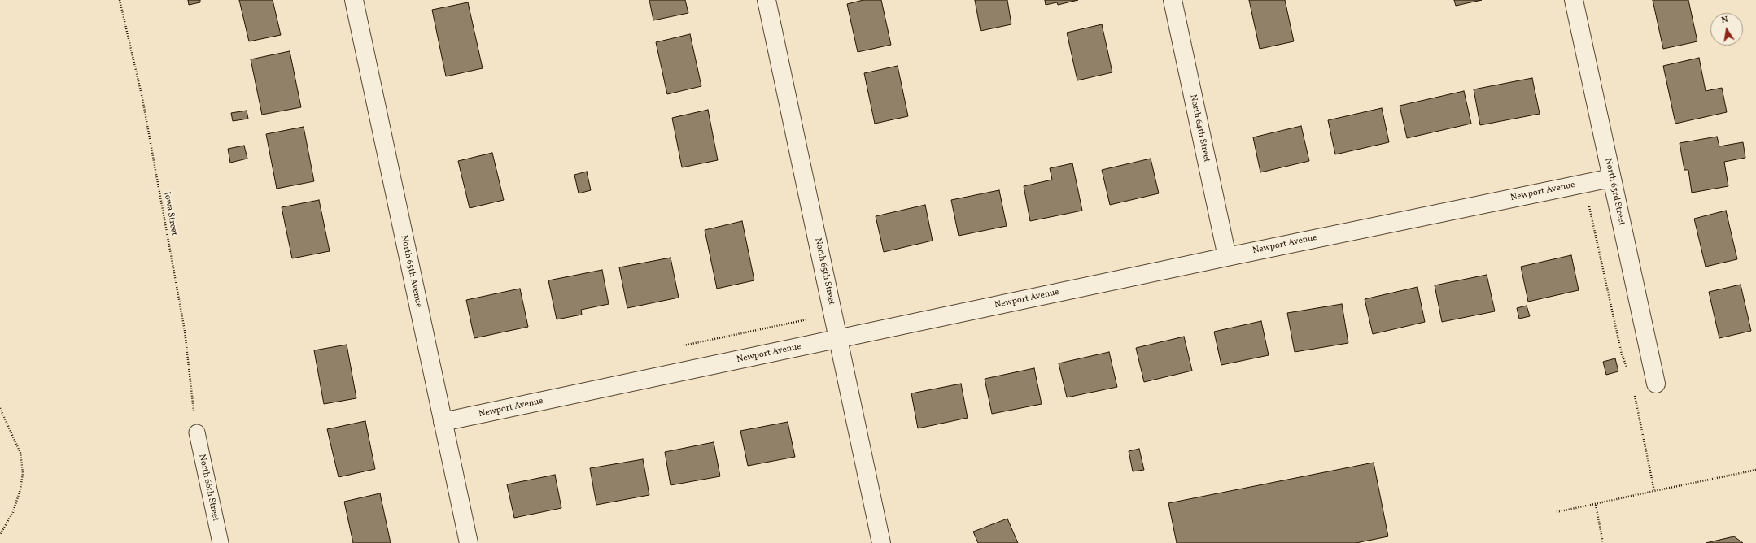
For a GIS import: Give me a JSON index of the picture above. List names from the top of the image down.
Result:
{
  "streets": {
    "street": [
      "North 64th Street",
      "Newport Avenue",
      "North 63rd Street",
      "North 65th Avenue",
      "North 65th Street"
    ],
    "lane": ["North 66th Street"],
    "path": ["Iowa Street"]
  },
  "crossings": [
    ["North 64th Street", "Newport Avenue"],
    ["Newport Avenue", "North 63rd Street"],
    ["Newport Avenue", "North 65th Avenue"],
    ["Newport Avenue", "North 65th Street"],
    ["Iowa Street", "North 66th Street"]
  ],
  "north": "top"
}
